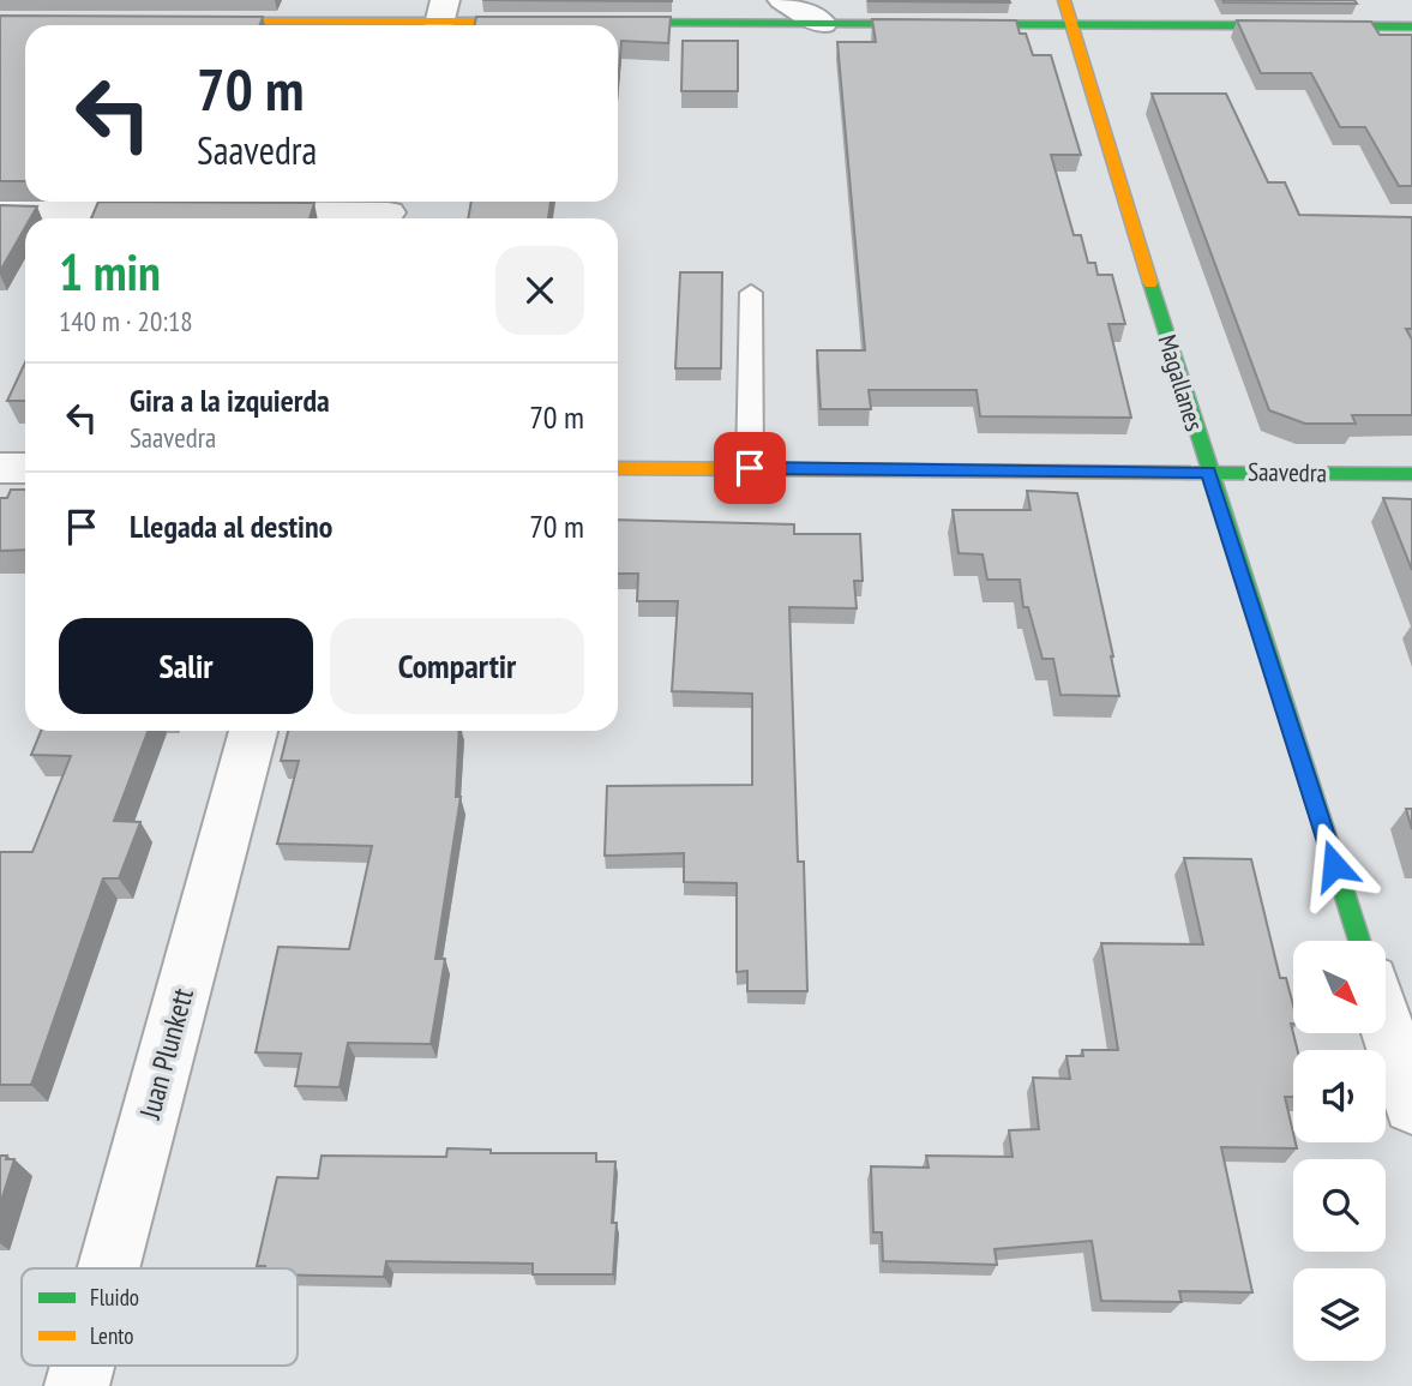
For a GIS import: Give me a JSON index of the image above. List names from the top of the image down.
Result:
{
  "streets": {
    "street": ["Magallanes", "Saavedra", "Juan Plunkett"]
  },
  "crossings": [
    ["Magallanes", "Saavedra"]
  ],
  "legend": ["Fluido", "Lento"],
  "north": "bottom right",
  "page": {
    "turn": ["70 m", "Saavedra"],
    "heading": ["1 min", "140 m · 20:18"],
    "list": [
      {
        "name": "Gira a la izquierda",
        "note": "Saavedra",
        "value": "70 m"
      },
      {
        "name": "Llegada al destino",
        "value": "70 m"
      }
    ],
    "buttons": ["Salir", "Compartir"]
  }
}
